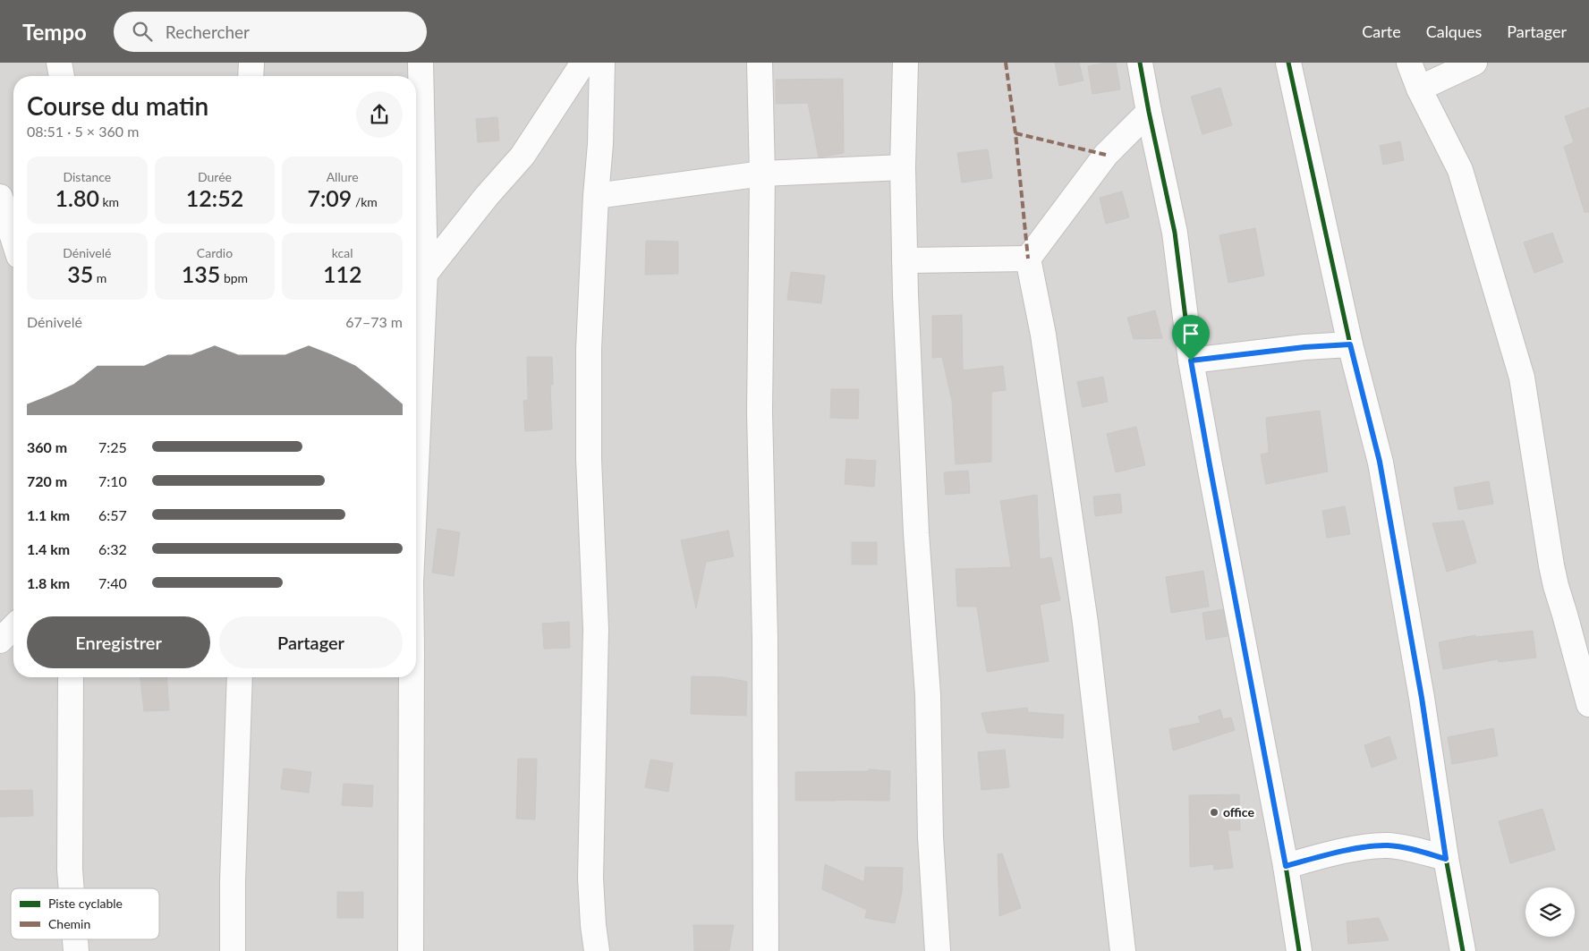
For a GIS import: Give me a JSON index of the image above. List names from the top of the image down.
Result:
{
  "places": ["office"],
  "legend": ["Piste cyclable", "Chemin"],
  "page": {
    "header": "Tempo",
    "search": "Rechercher",
    "nav": ["Carte", "Calques", "Partager"],
    "heading": ["Course du matin", "08:51 · 5 × 360 m"],
    "stats": [
      ["Distance", "1.80 km"],
      ["Durée", "12:52"],
      ["Allure", "7:09 /km"],
      ["Dénivelé", "35 m"],
      ["Cardio", "135 bpm"],
      ["kcal", "112"]
    ],
    "chart": ["Dénivelé", "67–73 m"],
    "list": [
      {
        "name": "360 m",
        "note": "7:25"
      },
      {
        "name": "720 m",
        "note": "7:10"
      },
      {
        "name": "1.1 km",
        "note": "6:57"
      },
      {
        "name": "1.4 km",
        "note": "6:32"
      },
      {
        "name": "1.8 km",
        "note": "7:40"
      }
    ],
    "buttons": ["Enregistrer", "Partager"]
  }
}
